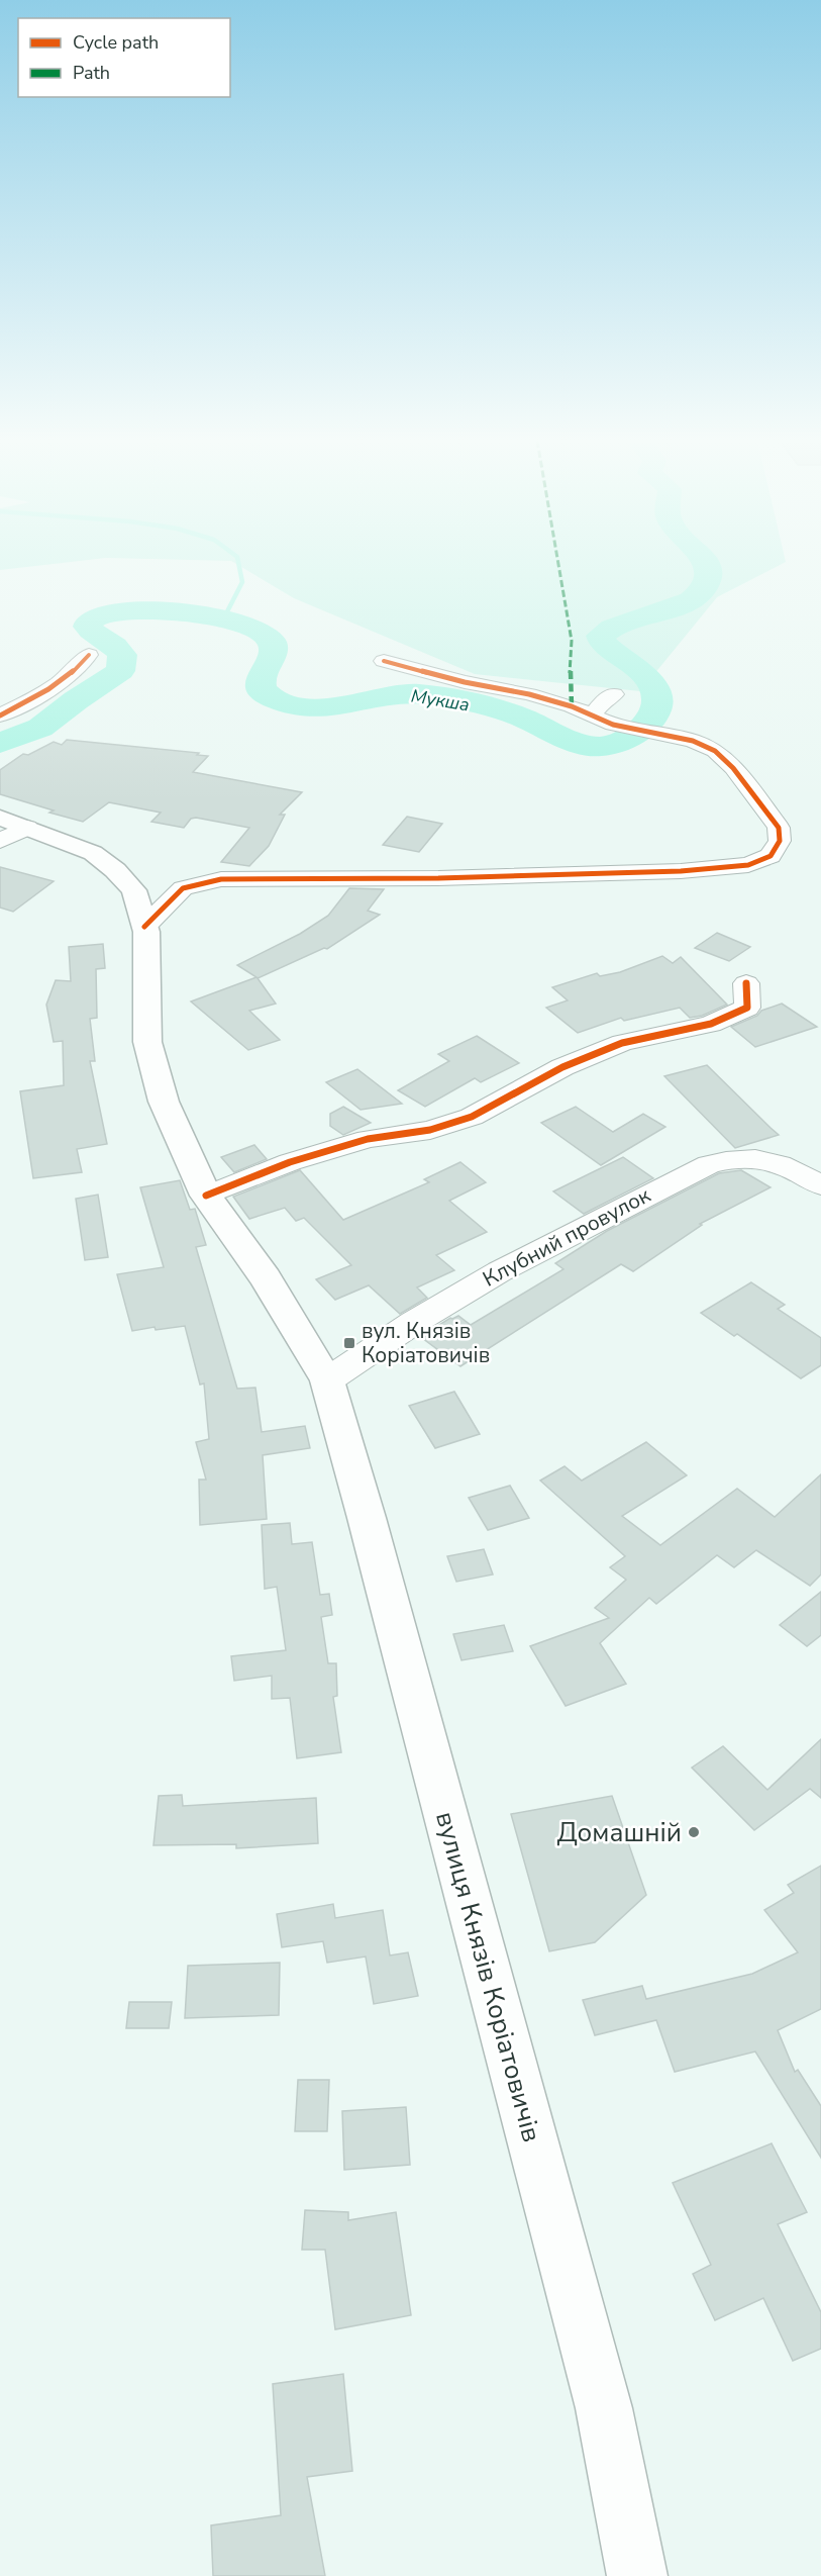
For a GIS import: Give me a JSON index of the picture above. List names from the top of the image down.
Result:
{
  "streets": {
    "main road": ["вулиця Князів Коріатовичів"],
    "street": ["Клубний провулок"]
  },
  "crossings": [
    ["Клубний провулок", "вулиця Князів Коріатовичів"]
  ],
  "water": ["Мукша"],
  "places": {
    "transit": ["вул. Князів Коріатовичів"],
    "other": ["Домашній"]
  },
  "legend": ["Cycle path", "Path"]
}
